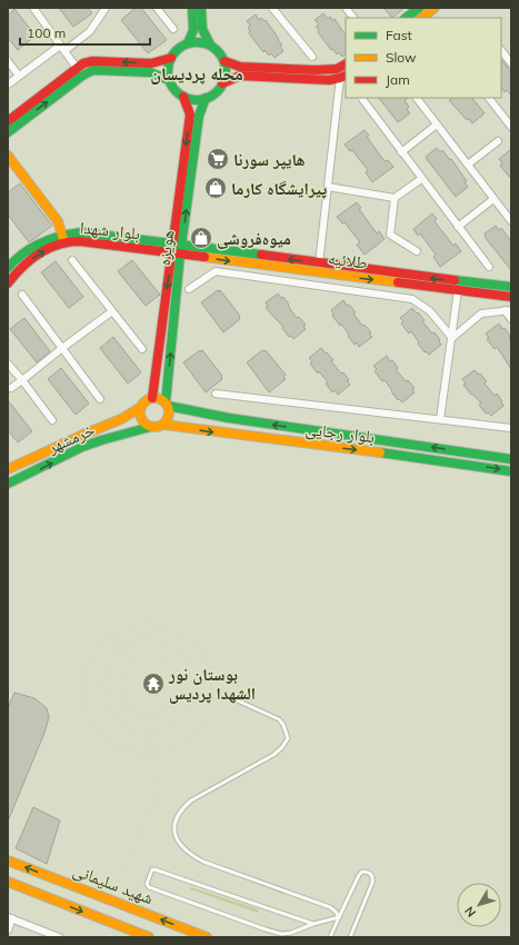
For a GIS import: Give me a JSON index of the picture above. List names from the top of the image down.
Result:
{
  "streets": {
    "street": [
      "بلوار شهدا",
      "هویزه",
      "طلائیه",
      "بلوار رجایی",
      "خرمشهر",
      "شهید سلیمانی"
    ]
  },
  "crossings": [
    ["بلوار شهدا", "هویزه"],
    ["بلوار شهدا", "طلائیه"],
    ["هویزه", "طلائیه"],
    ["هویزه", "بلوار رجایی"],
    ["هویزه", "خرمشهر"],
    ["بلوار رجایی", "خرمشهر"]
  ],
  "districts": ["محله پردیسان"],
  "places": {
    "supermarket": ["هایپر سورنا"],
    "shop": ["پیرایشگاه کارما", "میوه‌فروشی"],
    "temple": ["بوستان نور الشهدا پردیس"]
  },
  "legend": ["Fast", "Slow", "Jam"],
  "scale_bar": "100 m",
  "north": "bottom left"
}
